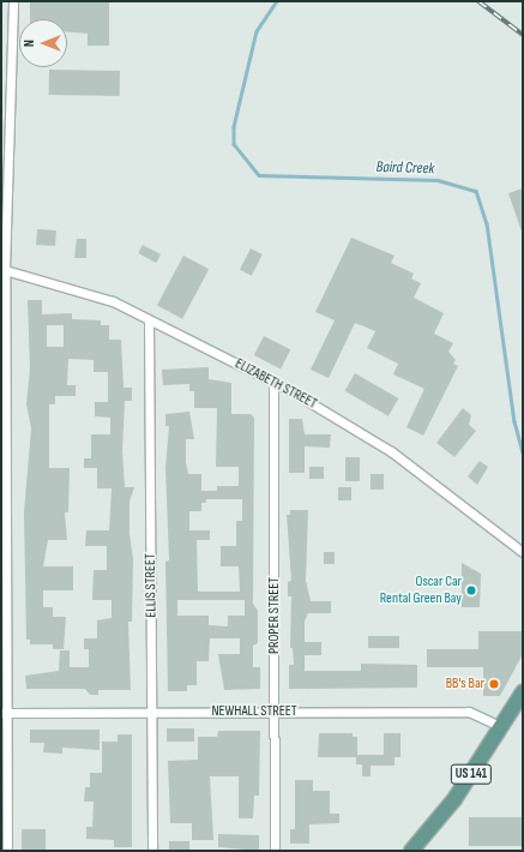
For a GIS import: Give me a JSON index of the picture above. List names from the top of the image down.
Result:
{
  "streets": {
    "main road": ["US 141"],
    "street": [
      "ELIZABETH STREET",
      "ELLIS STREET",
      "PROPER STREET",
      "NEWHALL STREET"
    ]
  },
  "crossings": [
    ["ELIZABETH STREET", "ELLIS STREET"],
    ["ELIZABETH STREET", "PROPER STREET"],
    ["ELLIS STREET", "NEWHALL STREET"],
    ["PROPER STREET", "NEWHALL STREET"],
    ["NEWHALL STREET", "US 141"]
  ],
  "water": ["Baird Creek"],
  "places": ["Oscar Car Rental Green Bay", "BB's Bar"],
  "north": "left"
}
